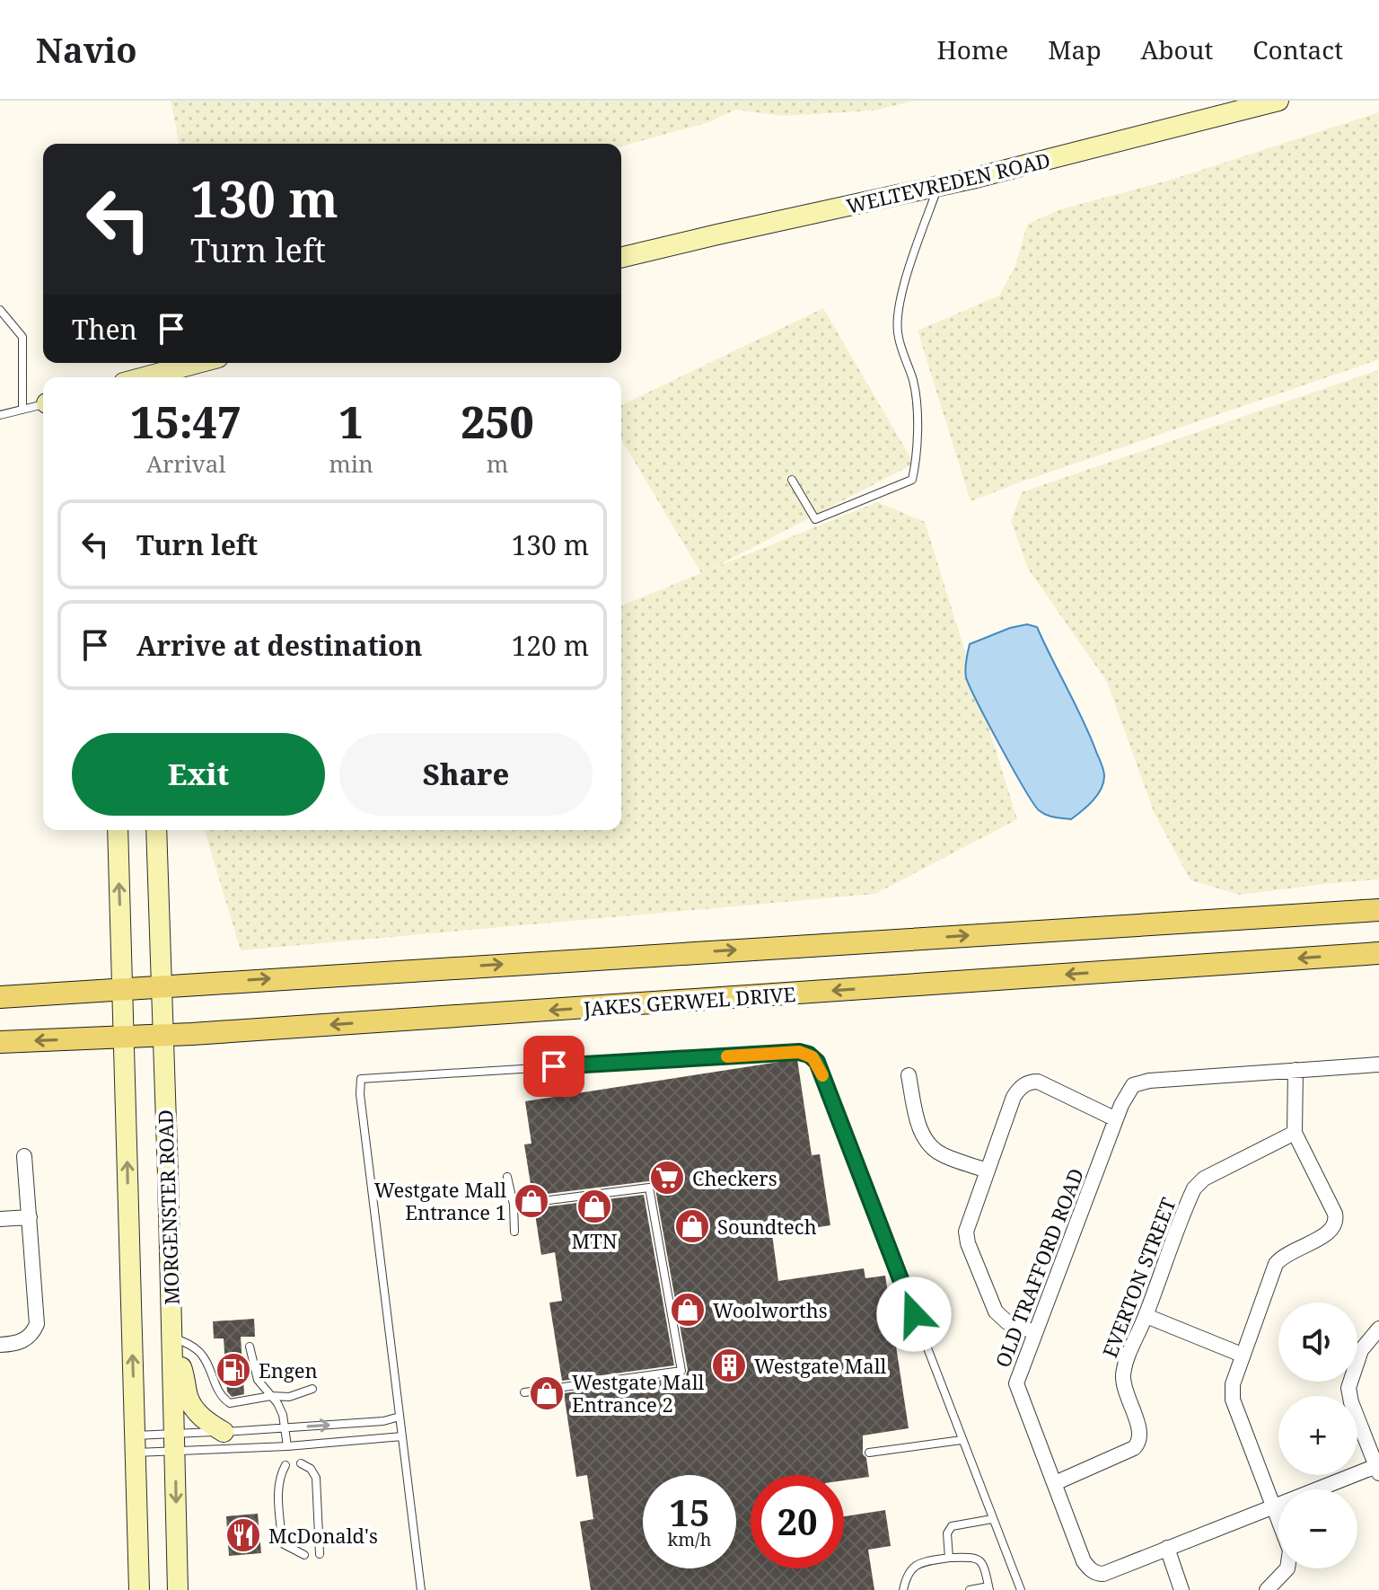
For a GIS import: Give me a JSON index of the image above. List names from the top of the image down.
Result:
{
  "streets": {
    "main road": ["WELTEVREDEN ROAD", "JAKES GERWEL DRIVE", "MORGENSTER ROAD"],
    "street": ["OLD TRAFFORD ROAD", "EVERTON STREET"]
  },
  "crossings": [
    ["JAKES GERWEL DRIVE", "MORGENSTER ROAD"],
    ["OLD TRAFFORD ROAD", "EVERTON STREET"]
  ],
  "places": {
    "supermarket": ["Checkers"],
    "shop": [
      "Westgate Mall Entrance 1",
      "MTN",
      "Soundtech",
      "Woolworths",
      "Westgate Mall Entrance 2"
    ],
    "building": ["Westgate Mall"],
    "fuel station": ["Engen"],
    "restaurant": ["McDonald's"]
  },
  "page": {
    "header": "Navio",
    "nav": [
      "Home",
      "Map",
      "About",
      "Contact"
    ],
    "turn": ["130 m", "Turn left"],
    "then": "Then",
    "eta": [
      "15:47",
      "Arrival",
      "1",
      "min",
      "250",
      "m"
    ],
    "list": [
      {
        "name": "Turn left",
        "value": "130 m"
      },
      {
        "name": "Arrive at destination",
        "value": "120 m"
      }
    ],
    "buttons": ["Exit", "Share"],
    "map_buttons": ["+", "−"],
    "speed": "15 km/h",
    "limit": "20"
  }
}
